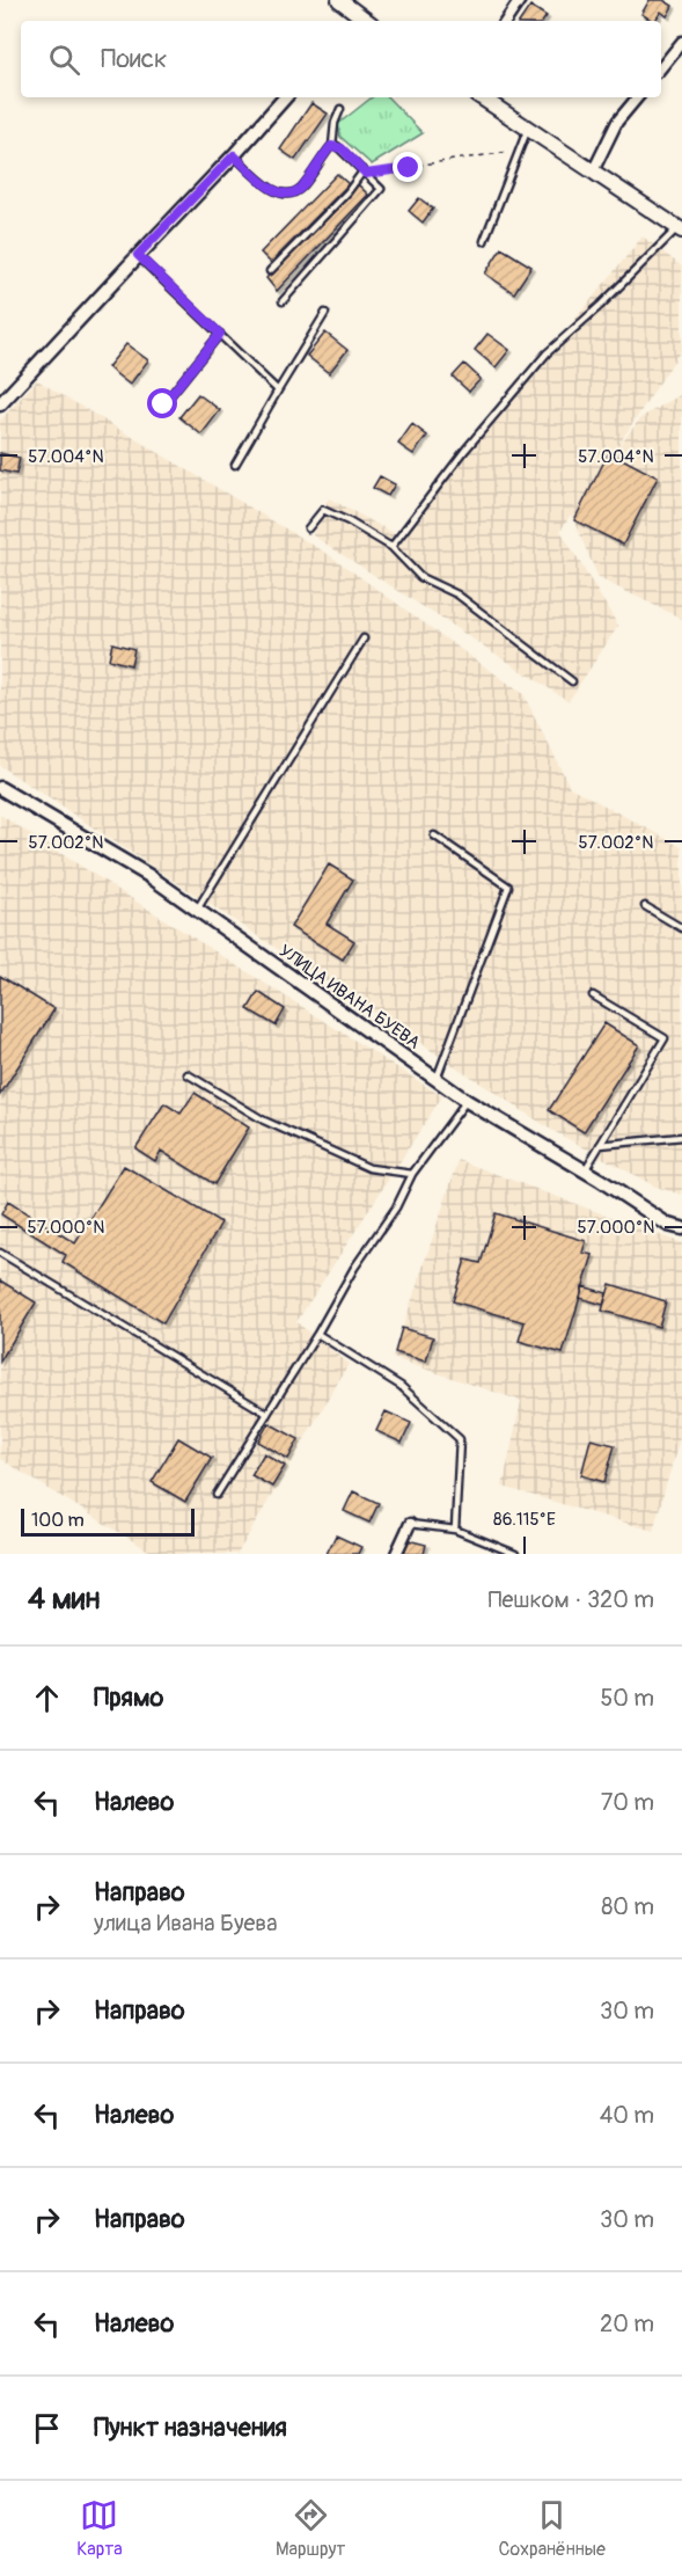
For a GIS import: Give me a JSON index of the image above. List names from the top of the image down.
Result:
{
  "streets": {
    "street": ["УЛИЦА ИВАНА БУЕВА"]
  },
  "scale_bar": "100 m",
  "page": {
    "search": "Поиск",
    "scale": "100 m",
    "heading": ["4 мин", "Пешком · 320 m"],
    "list": [
      ["Прямо", "50 m"],
      ["Налево", "70 m"],
      ["Направо", "улица Ивана Буева", "80 m"],
      ["Направо", "30 m"],
      ["Налево", "40 m"],
      ["Направо", "30 m"],
      ["Налево", "20 m"],
      "Пункт назначения"
    ],
    "nav": ["Карта", "Маршрут", "Сохранённые"]
  },
  "coordinates": [
    "57.004°N",
    "57.002°N",
    "57.000°N",
    "86.115°E"
  ]
}
